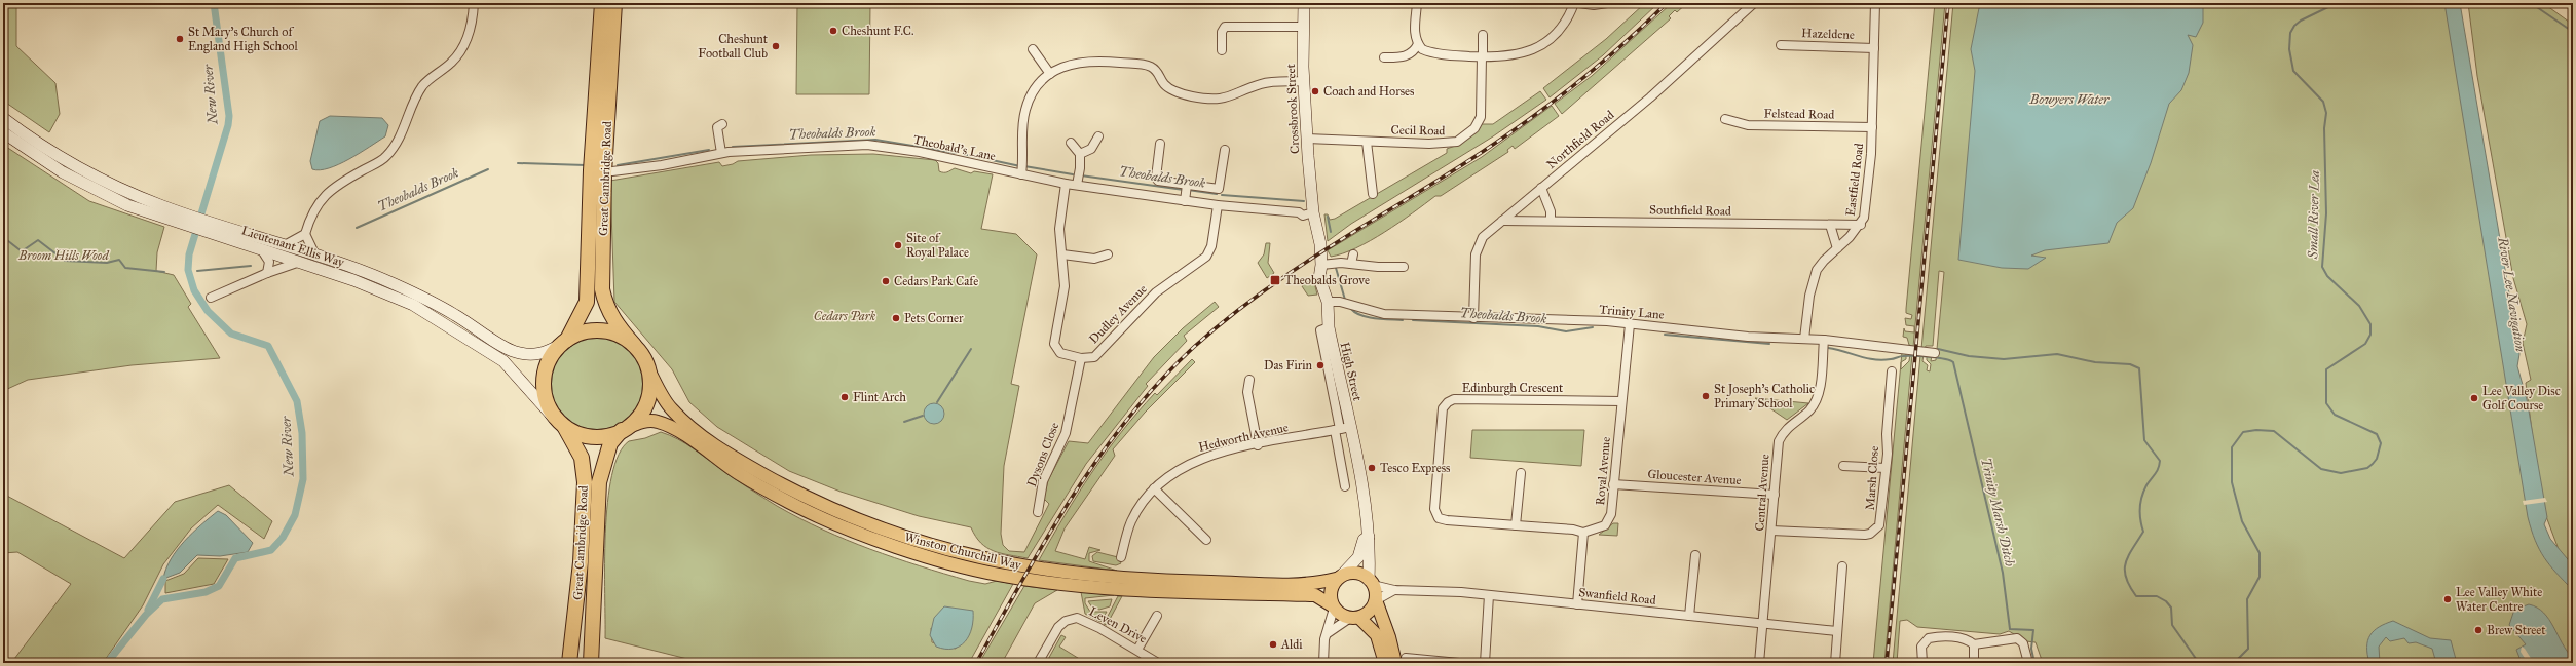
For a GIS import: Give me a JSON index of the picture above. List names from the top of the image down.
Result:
{
  "streets": {
    "highway": ["Great Cambridge Road"],
    "main road": [
      "Crossbrook Street",
      "Lieutenant Ellis Way",
      "High Street",
      "Winston Churchill Way"
    ],
    "street": [
      "Hazeldene",
      "Felstead Road",
      "Cecil Road",
      "Northfield Road",
      "Theobald's Lane",
      "Eastfield Road",
      "Southfield Road",
      "Trinity Lane",
      "Dudley Avenue",
      "Edinburgh Crescent",
      "Hedworth Avenue",
      "Dysons Close",
      "Royal Avenue",
      "Gloucester Avenue",
      "Marsh Close",
      "Central Avenue",
      "Swanfield Road",
      "Leven Drive"
    ]
  },
  "crossings": [
    ["Hazeldene", "Eastfield Road"],
    ["Crossbrook Street", "Cecil Road"],
    ["Crossbrook Street", "Theobald's Lane"],
    ["Crossbrook Street", "High Street"],
    ["Felstead Road", "Eastfield Road"],
    ["Northfield Road", "Southfield Road"],
    ["Northfield Road", "Trinity Lane"],
    ["Theobald's Lane", "Great Cambridge Road"],
    ["Theobald's Lane", "Dudley Avenue"],
    ["Theobald's Lane", "High Street"],
    ["Great Cambridge Road", "Lieutenant Ellis Way"],
    ["Great Cambridge Road", "Winston Churchill Way"],
    ["Eastfield Road", "Southfield Road"],
    ["Eastfield Road", "Trinity Lane"],
    ["Lieutenant Ellis Way", "Winston Churchill Way"],
    ["Trinity Lane", "High Street"],
    ["Trinity Lane", "Royal Avenue"],
    ["Trinity Lane", "Central Avenue"],
    ["Dudley Avenue", "Dysons Close"],
    ["High Street", "Hedworth Avenue"],
    ["High Street", "Winston Churchill Way"],
    ["High Street", "Swanfield Road"],
    ["Edinburgh Crescent", "Royal Avenue"],
    ["Royal Avenue", "Gloucester Avenue"],
    ["Gloucester Avenue", "Central Avenue"],
    ["Marsh Close", "Central Avenue"],
    ["Central Avenue", "Swanfield Road"],
    ["Winston Churchill Way", "Swanfield Road"]
  ],
  "water": [
    "New River",
    "Bowyers Water",
    "Theobalds Brook",
    "Small River Lea",
    "River Lee Navigation",
    "Trinity Marsh Ditch"
  ],
  "parks": ["Broom Hills Wood", "Cedars Park"],
  "places": {
    "other": [
      "Cheshunt F.C.",
      "St Mary's Church of England High School",
      "Cheshunt Football Club",
      "Coach and Horses",
      "Site of Royal Palace",
      "Cedars Park Cafe",
      "Pets Corner",
      "Das Firin",
      "St Joseph's Catholic Primary School",
      "Flint Arch",
      "Lee Valley Disc Golf Course",
      "Tesco Express",
      "Lee Valley White Water Centre",
      "Brew Street",
      "Aldi"
    ],
    "transit": ["Theobalds Grove"]
  }
}
